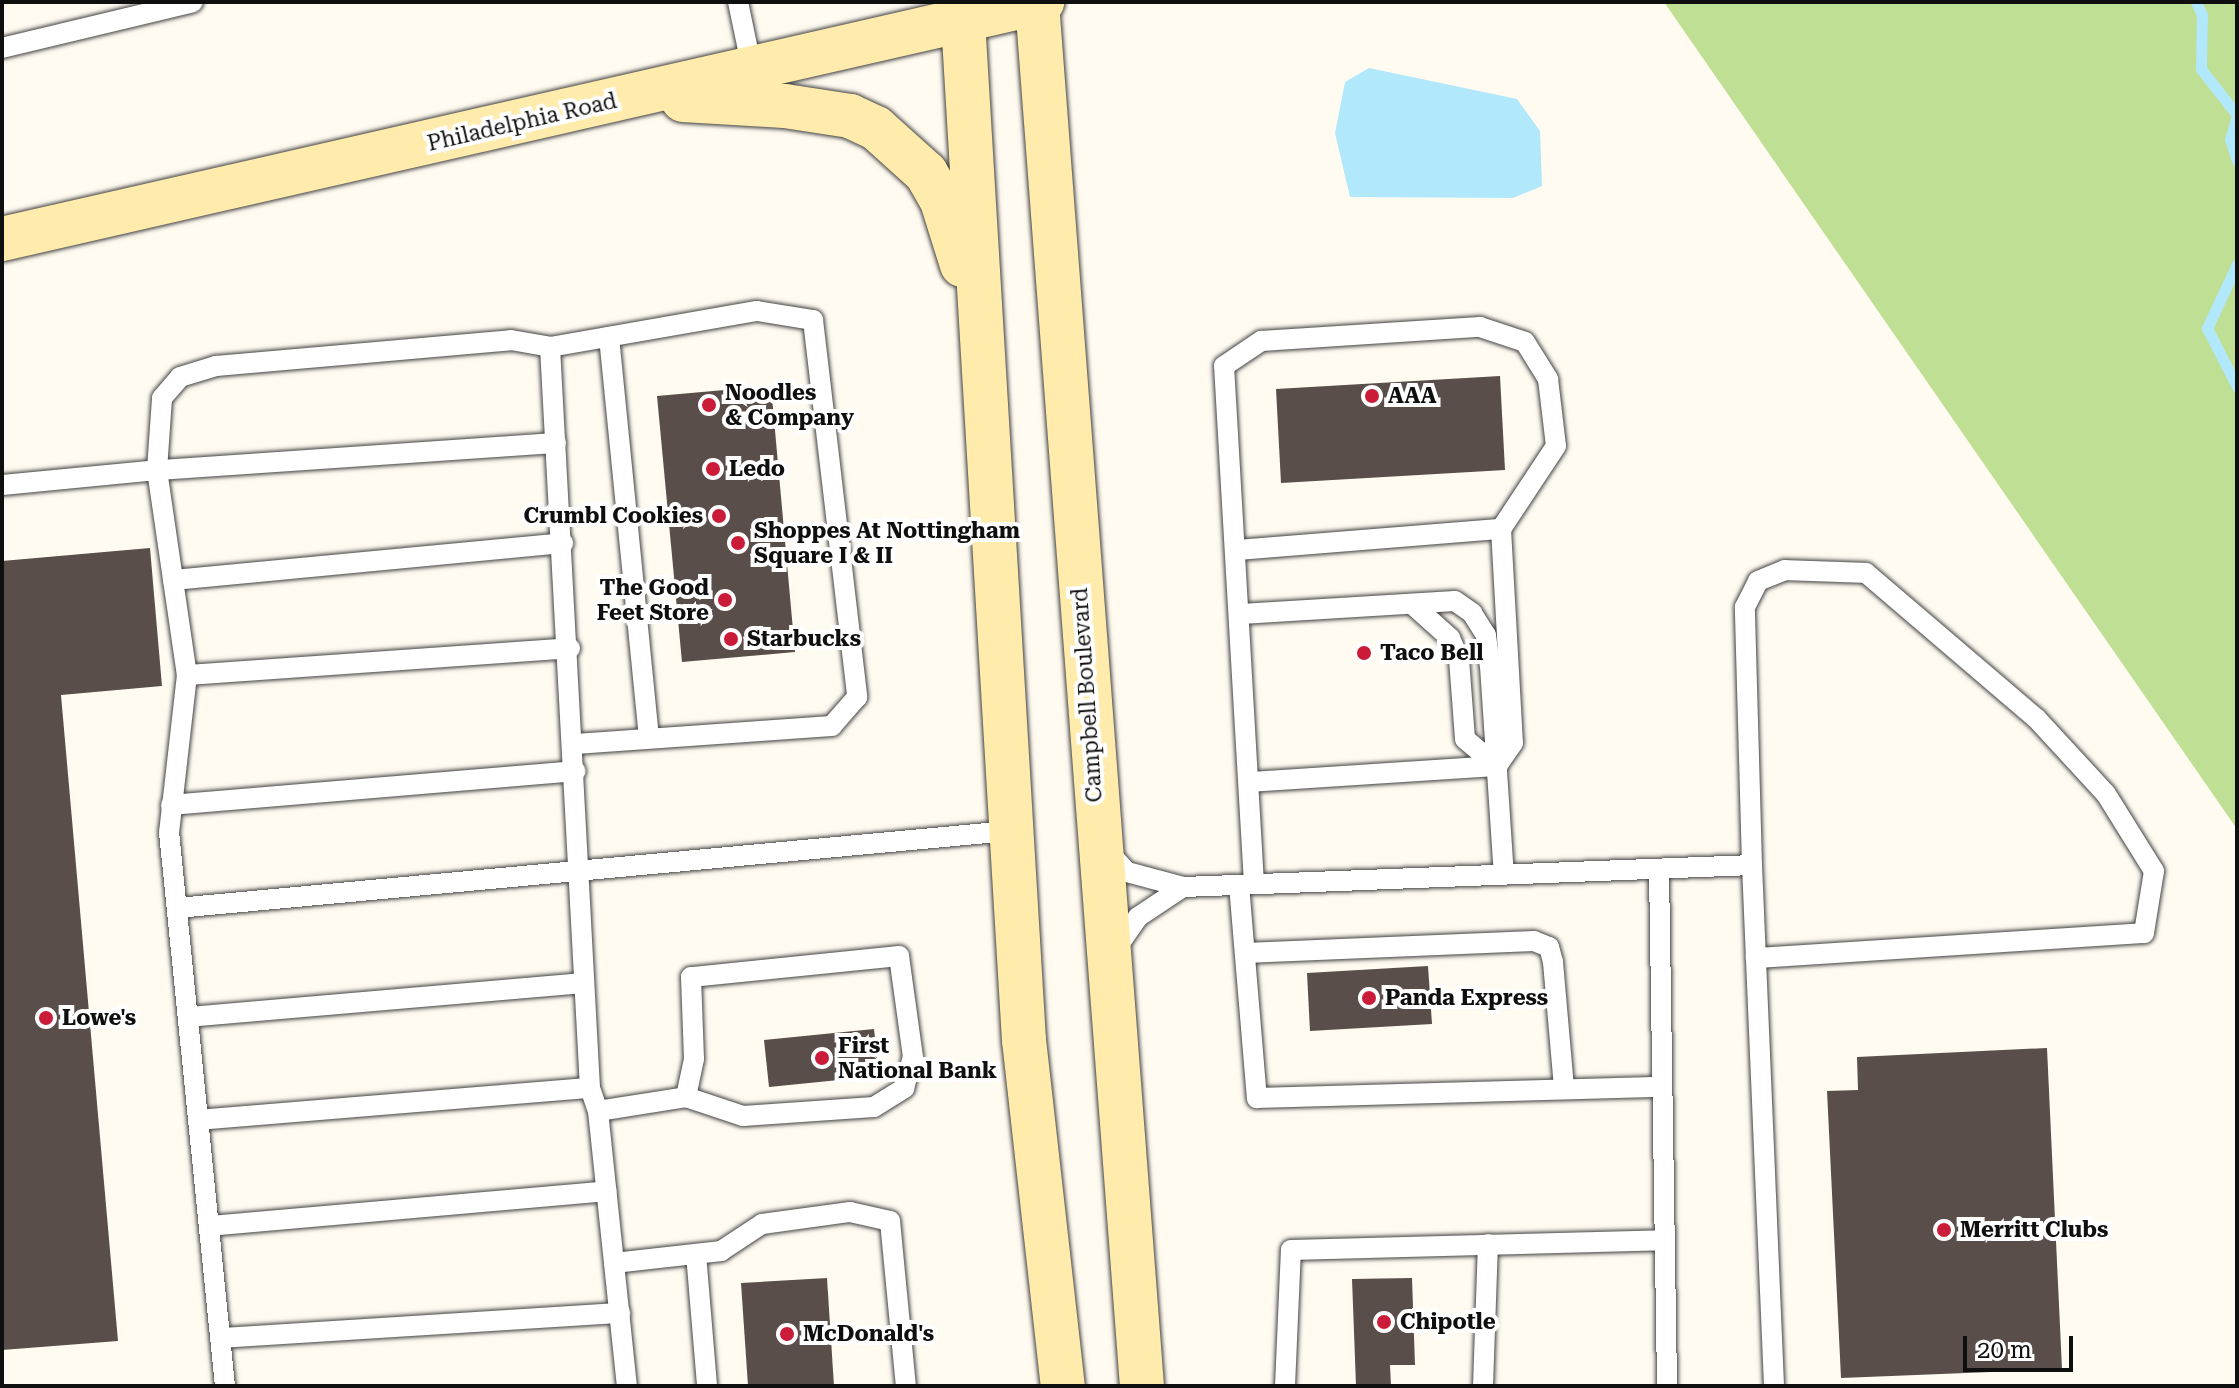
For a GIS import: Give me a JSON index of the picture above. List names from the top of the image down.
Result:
{
  "streets": {
    "main road": ["Philadelphia Road", "Campbell Boulevard"]
  },
  "crossings": [
    ["Philadelphia Road", "Campbell Boulevard"]
  ],
  "places": [
    "AAA",
    "Noodles & Company",
    "Ledo",
    "Crumbl Cookies",
    "Shoppes At Nottingham Square I & II",
    "The Good Feet Store",
    "Starbucks",
    "Taco Bell",
    "Panda Express",
    "Lowe's",
    "First National Bank",
    "Merritt Clubs",
    "Chipotle",
    "McDonald's"
  ],
  "scale_bar": "20 m"
}
